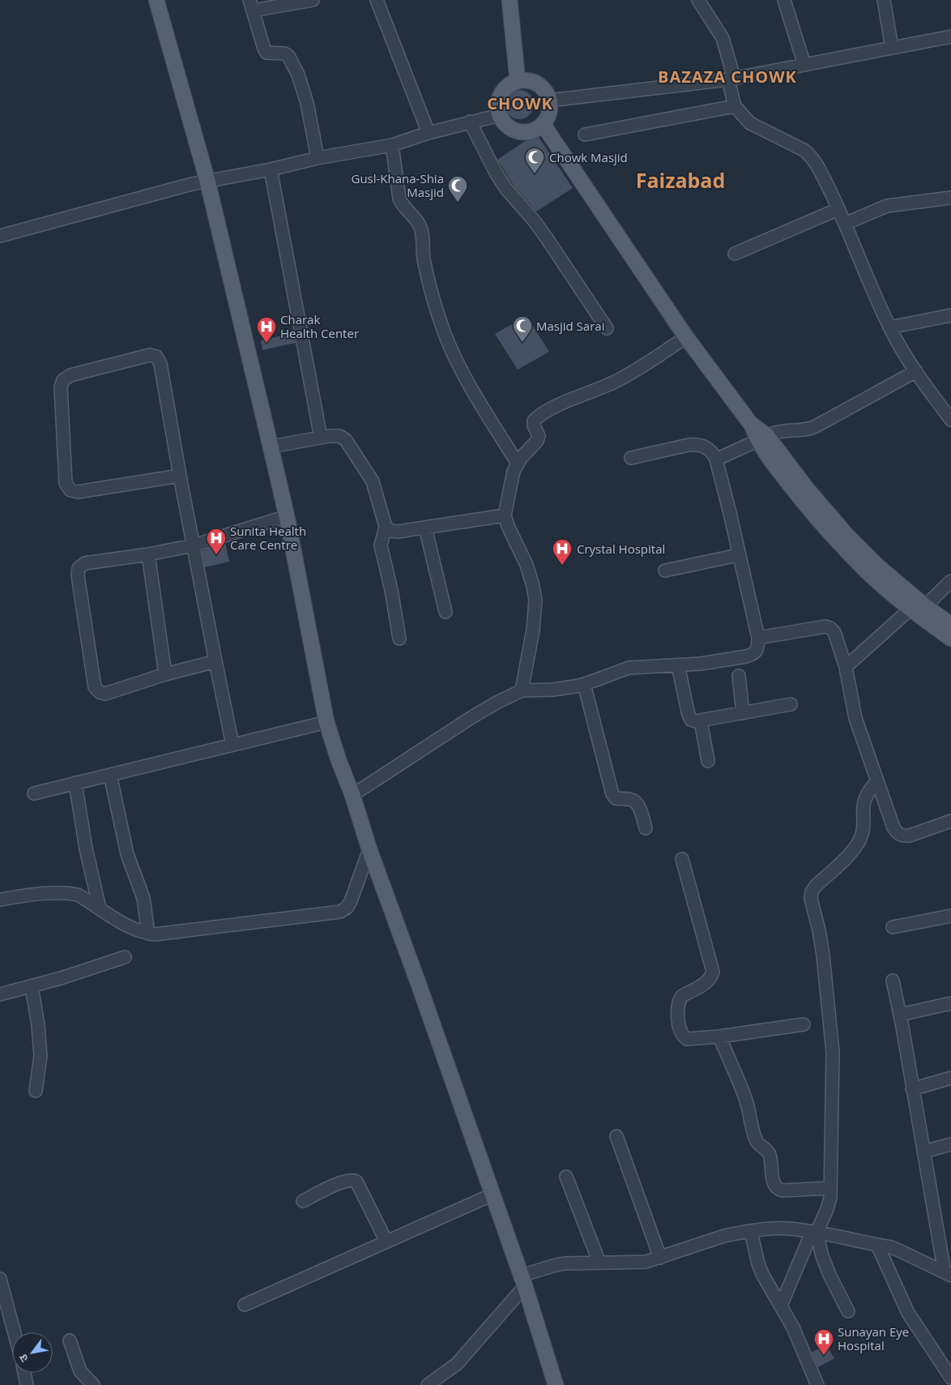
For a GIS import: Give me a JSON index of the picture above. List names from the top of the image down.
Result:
{
  "districts": ["BAZAZA CHOWK", "CHOWK", "Faizabad"],
  "places": {
    "mosque": ["Chowk Masjid", "Gusl-Khana-Shia Masjid", "Masjid Sarai"],
    "hospital": [
      "Charak Health Center",
      "Sunita Health Care Centre",
      "Crystal Hospital",
      "Sunayan Eye Hospital"
    ]
  },
  "north": "bottom left"
}
